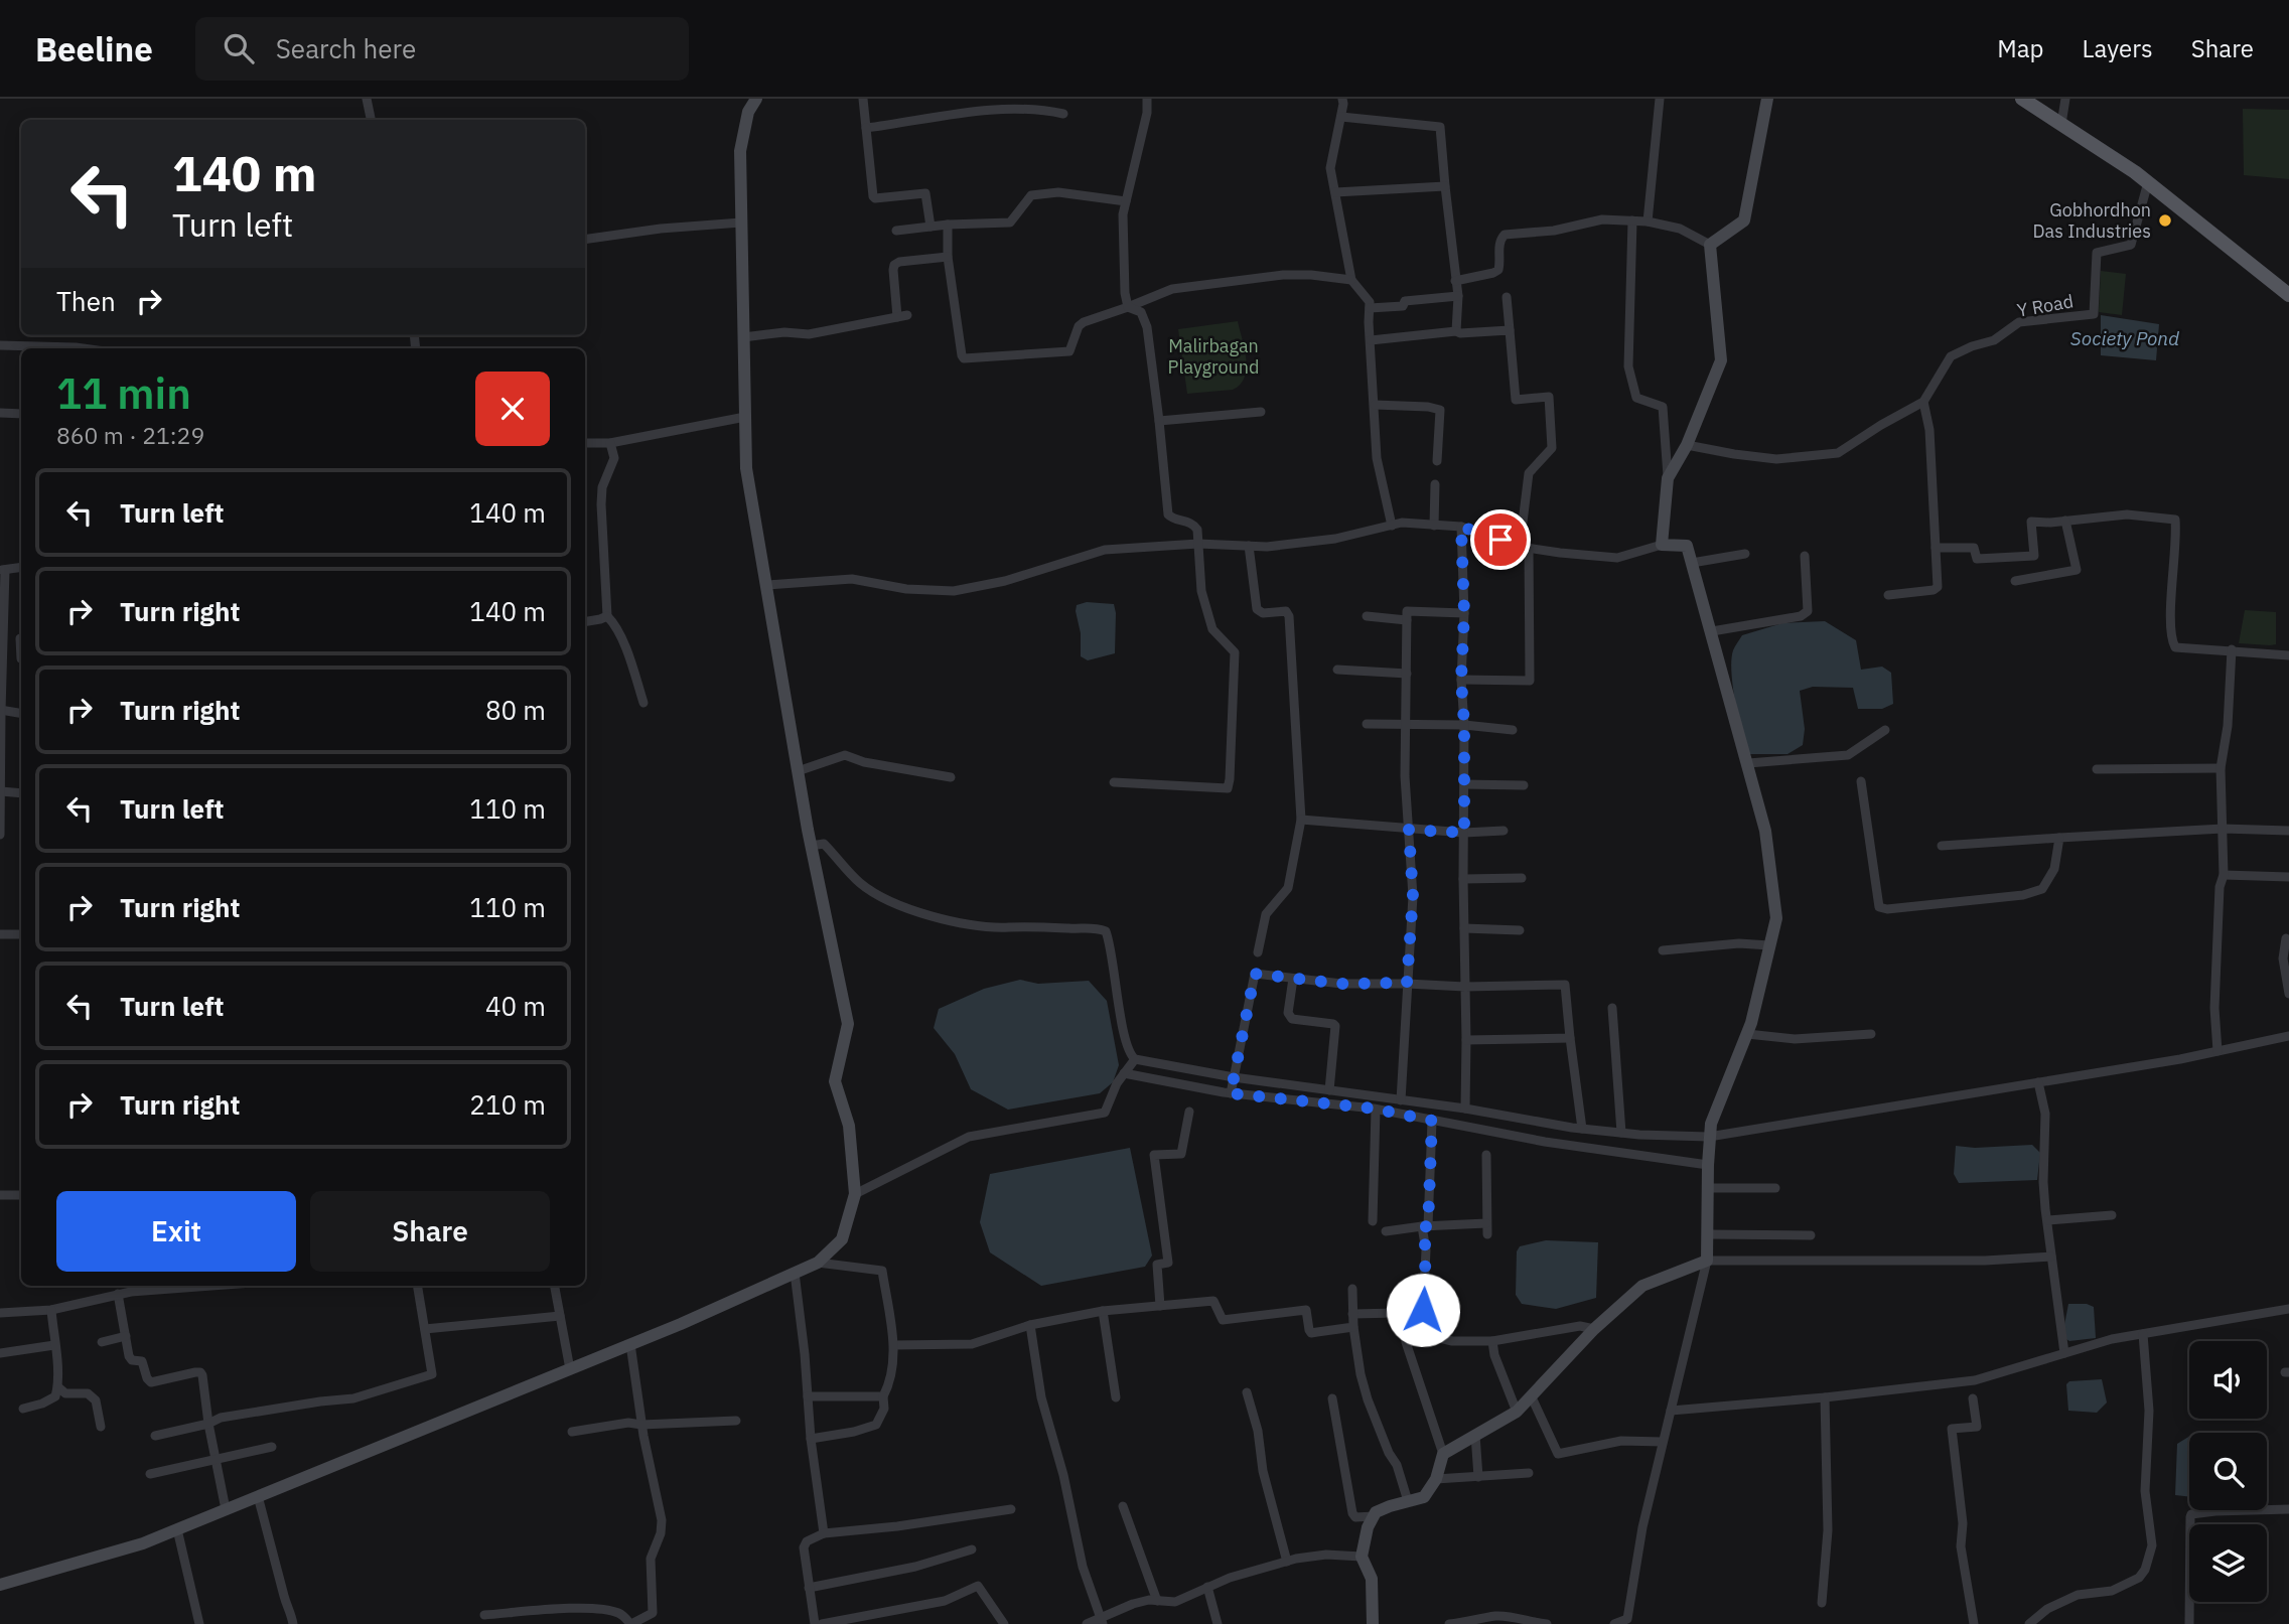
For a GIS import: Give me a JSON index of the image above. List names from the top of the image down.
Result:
{
  "streets": {
    "street": ["Y Road"]
  },
  "water": ["Society Pond"],
  "parks": ["Malirbagan Playground"],
  "places": ["Gobhordhon Das Industries"],
  "page": {
    "header": "Beeline",
    "search": "Search here",
    "nav": ["Map", "Layers", "Share"],
    "turn": ["140 m", "Turn left"],
    "then": "Then",
    "heading": ["11 min", "860 m · 21:29"],
    "list": [
      {
        "name": "Turn left",
        "value": "140 m"
      },
      {
        "name": "Turn right",
        "value": "140 m"
      },
      {
        "name": "Turn right",
        "value": "80 m"
      },
      {
        "name": "Turn left",
        "value": "110 m"
      },
      {
        "name": "Turn right",
        "value": "110 m"
      },
      {
        "name": "Turn left",
        "value": "40 m"
      },
      {
        "name": "Turn right",
        "value": "210 m"
      }
    ],
    "buttons": ["Exit", "Share"]
  }
}
